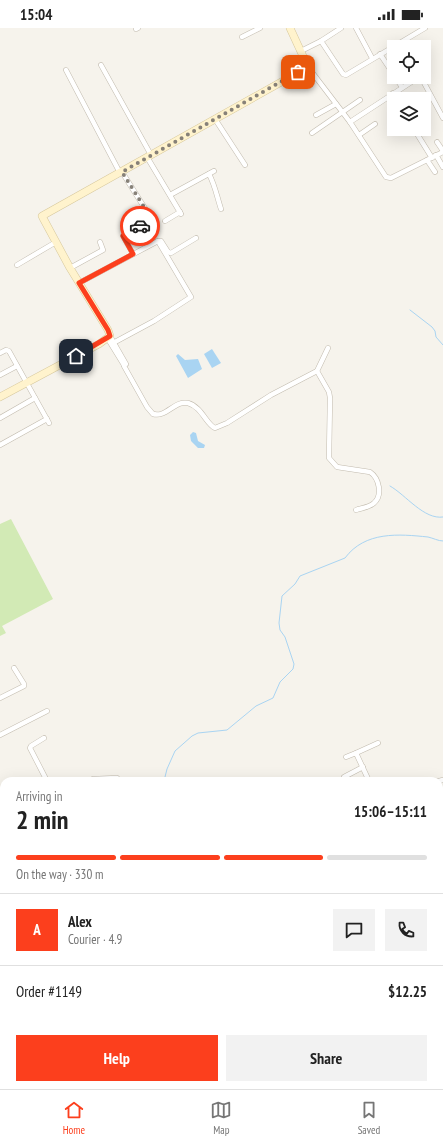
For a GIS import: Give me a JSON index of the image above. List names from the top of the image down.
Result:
{
  "page": {
    "status": "15:04",
    "heading": ["2 min", "Arriving in", "15:06–15:11"],
    "panel": [
      "Alex",
      "Courier · 4.9",
      "Order #1149",
      "$12.25"
    ],
    "bar": "On the way · 330 m",
    "round": "A",
    "buttons": ["Help", "Share"],
    "tabs": ["Home", "Map", "Saved"]
  }
}
